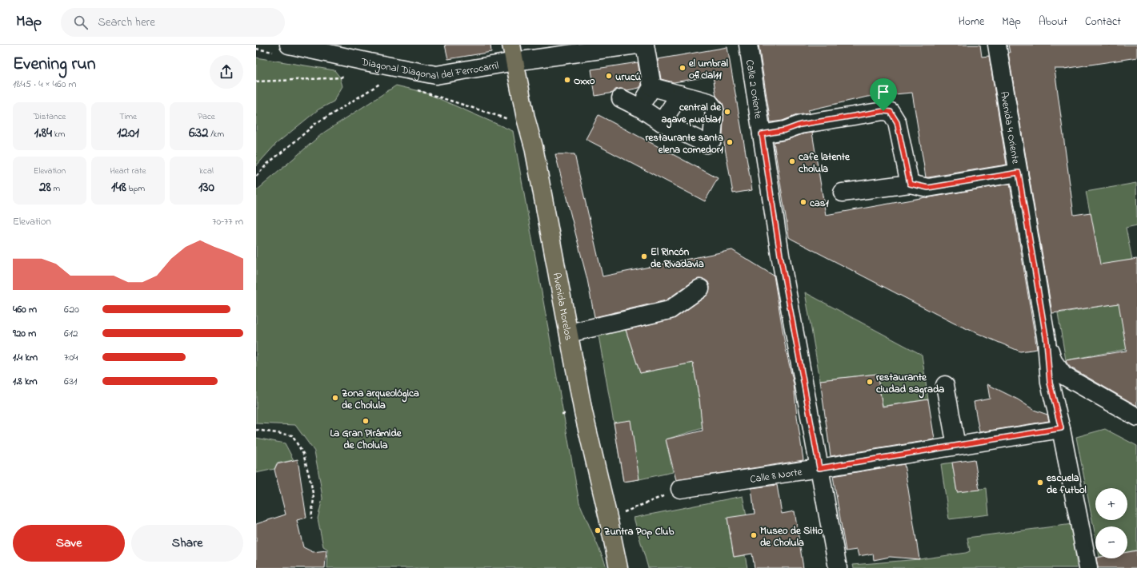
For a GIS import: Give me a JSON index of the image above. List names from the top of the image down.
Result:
{
  "streets": {
    "main road": ["Avenida Morelos"],
    "street": [
      "Diagonal Diagonal del Ferrocarril",
      "Calle 2 Oriente",
      "Avenida 4 Oriente",
      "Calle 8 Norte"
    ]
  },
  "crossings": [
    ["Diagonal Diagonal del Ferrocarril", "Avenida Morelos"],
    ["Calle 2 Oriente", "Calle 8 Norte"],
    ["Avenida 4 Oriente", "Calle 8 Norte"]
  ],
  "places": [
    "el umbral oficial11",
    "urucú",
    "Oxxo",
    "central de agave puebla1",
    "restaurante santa elena comedor1",
    "cafe latente cholula",
    "cas1",
    "El Rincón de Rivadavia",
    "restaurante ciudad sagrada",
    "Zona arqueológica de Cholula",
    "La Gran Pirámide de Cholula",
    "escuela de futbol",
    "Zuntra Pop Club",
    "Museo de Sitio de Cholula"
  ],
  "page": {
    "header": "Map",
    "search": "Search here",
    "nav": [
      "Home",
      "Map",
      "About",
      "Contact"
    ],
    "heading": ["Evening run", "18:45 · 4 × 460 m"],
    "stats": [
      ["Distance", "1.84 km"],
      ["Time", "12:01"],
      ["Pace", "6:32 /km"],
      ["Elevation", "28 m"],
      ["Heart rate", "148 bpm"],
      ["kcal", "130"]
    ],
    "chart": ["Elevation", "70–77 m"],
    "list": [
      {
        "name": "460 m",
        "note": "6:20"
      },
      {
        "name": "920 m",
        "note": "6:12"
      },
      {
        "name": "1.4 km",
        "note": "7:04"
      },
      {
        "name": "1.8 km",
        "note": "6:31"
      }
    ],
    "map_buttons": ["+", "−"],
    "buttons": ["Save", "Share"]
  }
}
